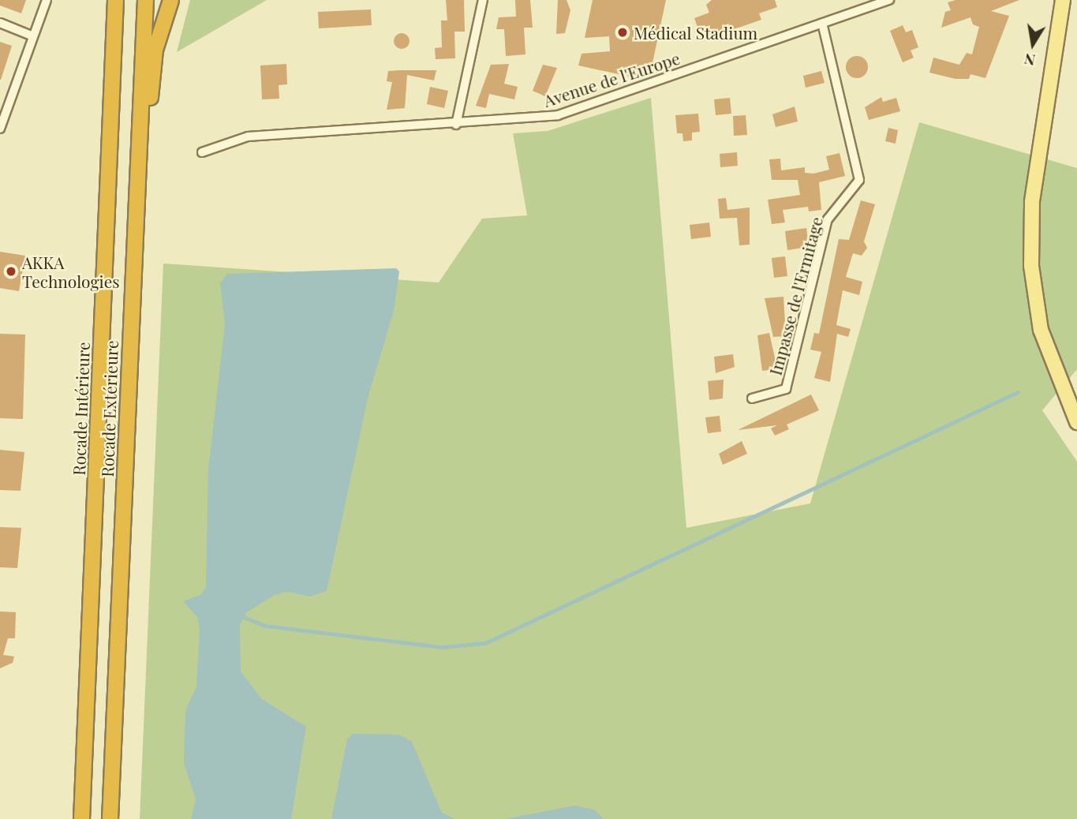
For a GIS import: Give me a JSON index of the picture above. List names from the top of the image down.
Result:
{
  "streets": {
    "highway": ["Rocade Intérieure", "Rocade Extérieure"],
    "street": ["Avenue de l'Europe", "Impasse de l'Ermitage"]
  },
  "crossings": [
    ["Avenue de l'Europe", "Impasse de l'Ermitage"]
  ],
  "places": ["Médical Stadium", "AKKA Technologies"],
  "north": "bottom"
}
